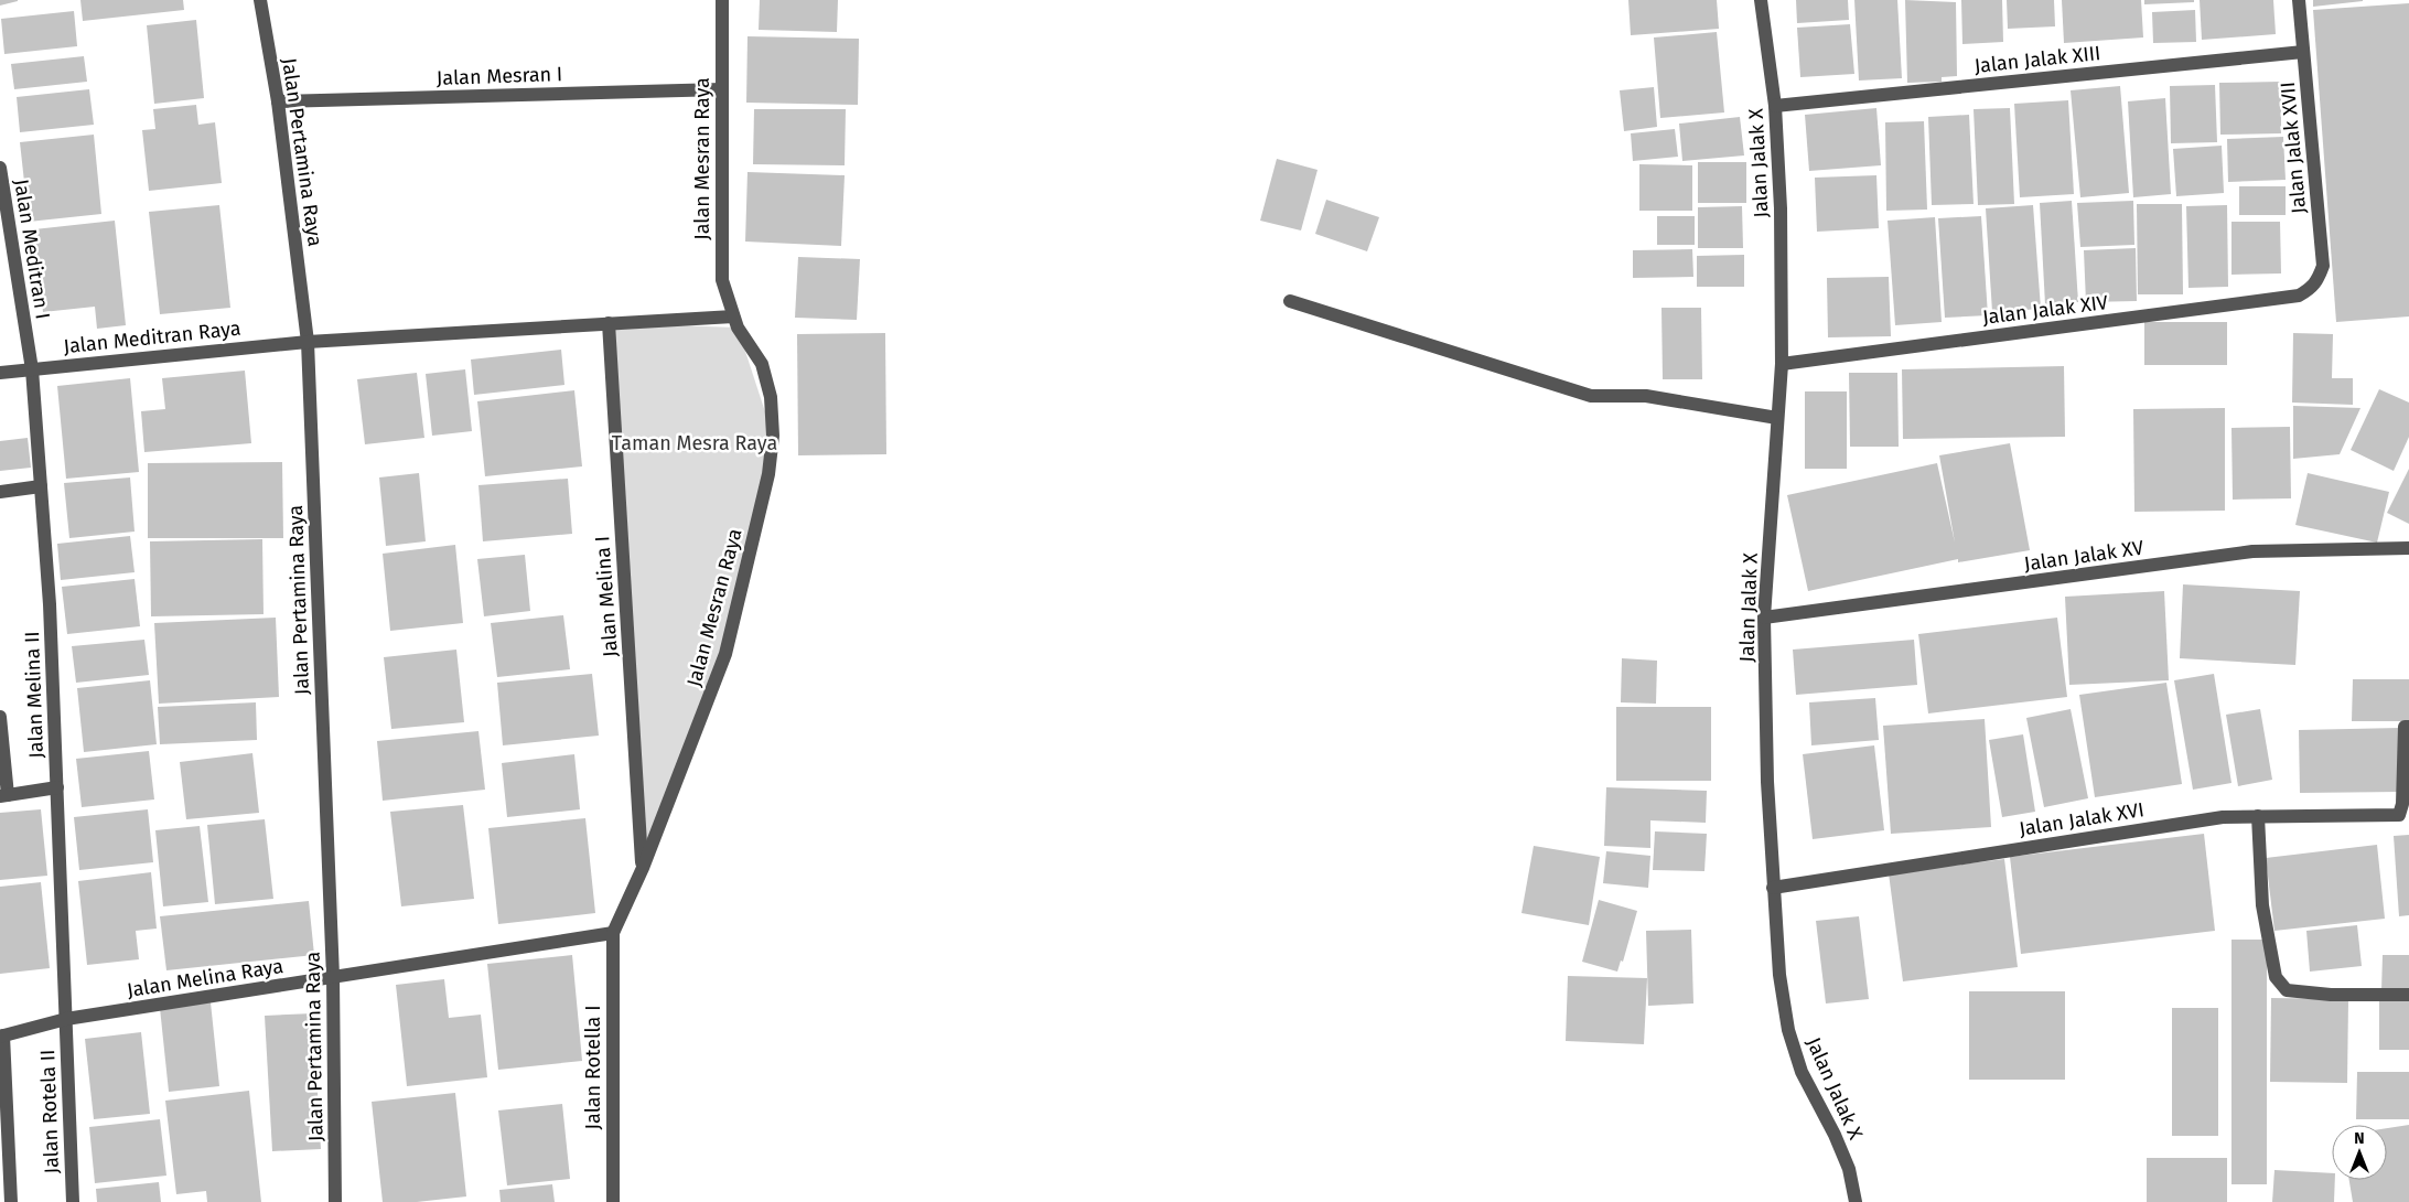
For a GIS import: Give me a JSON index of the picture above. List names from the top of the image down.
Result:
{
  "streets": {
    "street": [
      "Jalan Jalak XIII",
      "Jalan Mesran I",
      "Jalan Jalak XVII",
      "Jalan Pertamina Raya",
      "Jalan Mesran Raya",
      "Jalan Jalak X",
      "Jalan Meditran I",
      "Jalan Jalak XIV",
      "Jalan Meditran Raya",
      "Jalan Jalak XV",
      "Jalan Melina I",
      "Jalan Melina II",
      "Jalan Jalak XVI",
      "Jalan Melina Raya",
      "Jalan Rotella I",
      "Jalan Rotela II"
    ]
  },
  "crossings": [
    ["Jalan Jalak XIII", "Jalan Jalak XVII"],
    ["Jalan Jalak XIII", "Jalan Jalak X"],
    ["Jalan Mesran I", "Jalan Pertamina Raya"],
    ["Jalan Mesran I", "Jalan Mesran Raya"],
    ["Jalan Jalak XVII", "Jalan Jalak XIV"],
    ["Jalan Pertamina Raya", "Jalan Meditran Raya"],
    ["Jalan Pertamina Raya", "Jalan Melina Raya"],
    ["Jalan Mesran Raya", "Jalan Melina I"],
    ["Jalan Mesran Raya", "Jalan Melina Raya"],
    ["Jalan Mesran Raya", "Jalan Rotella I"],
    ["Jalan Jalak X", "Jalan Jalak XIV"],
    ["Jalan Jalak X", "Jalan Jalak XV"],
    ["Jalan Jalak X", "Jalan Jalak XVI"],
    ["Jalan Meditran I", "Jalan Meditran Raya"],
    ["Jalan Meditran I", "Jalan Melina II"],
    ["Jalan Meditran Raya", "Jalan Melina II"],
    ["Jalan Melina II", "Jalan Melina Raya"],
    ["Jalan Melina II", "Jalan Rotela II"],
    ["Jalan Melina Raya", "Jalan Rotella I"],
    ["Jalan Melina Raya", "Jalan Rotela II"]
  ],
  "parks": ["Taman Mesra Raya"],
  "north": "top"
}
